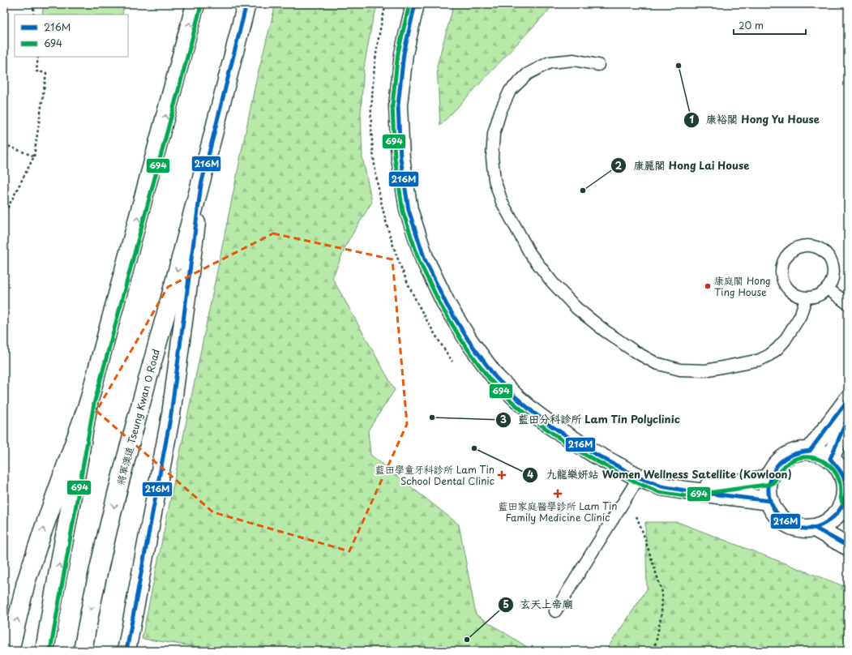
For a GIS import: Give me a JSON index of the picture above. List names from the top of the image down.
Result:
{
  "streets": {
    "main road": ["將軍澳道 Tseung Kwan O Road"]
  },
  "places": {
    "other": [
      "康裕閣 Hong Yu House",
      "康麗閣 Hong Lai House",
      "康庭閣 Hong Ting House",
      "藍田分科診所 Lam Tin Polyclinic",
      "九龍樂妍站 Women Wellness Satellite (Kowloon)",
      "玄天上帝廟"
    ],
    "health": ["藍田學童牙科診所 Lam Tin School Dental Clinic", "藍田家庭醫學診所 Lam Tin Family Medicine Clinic"]
  },
  "lines": ["transit line 216M", "transit line 694"],
  "legend": ["216M", "694"],
  "scale_bar": "20 m"
}
